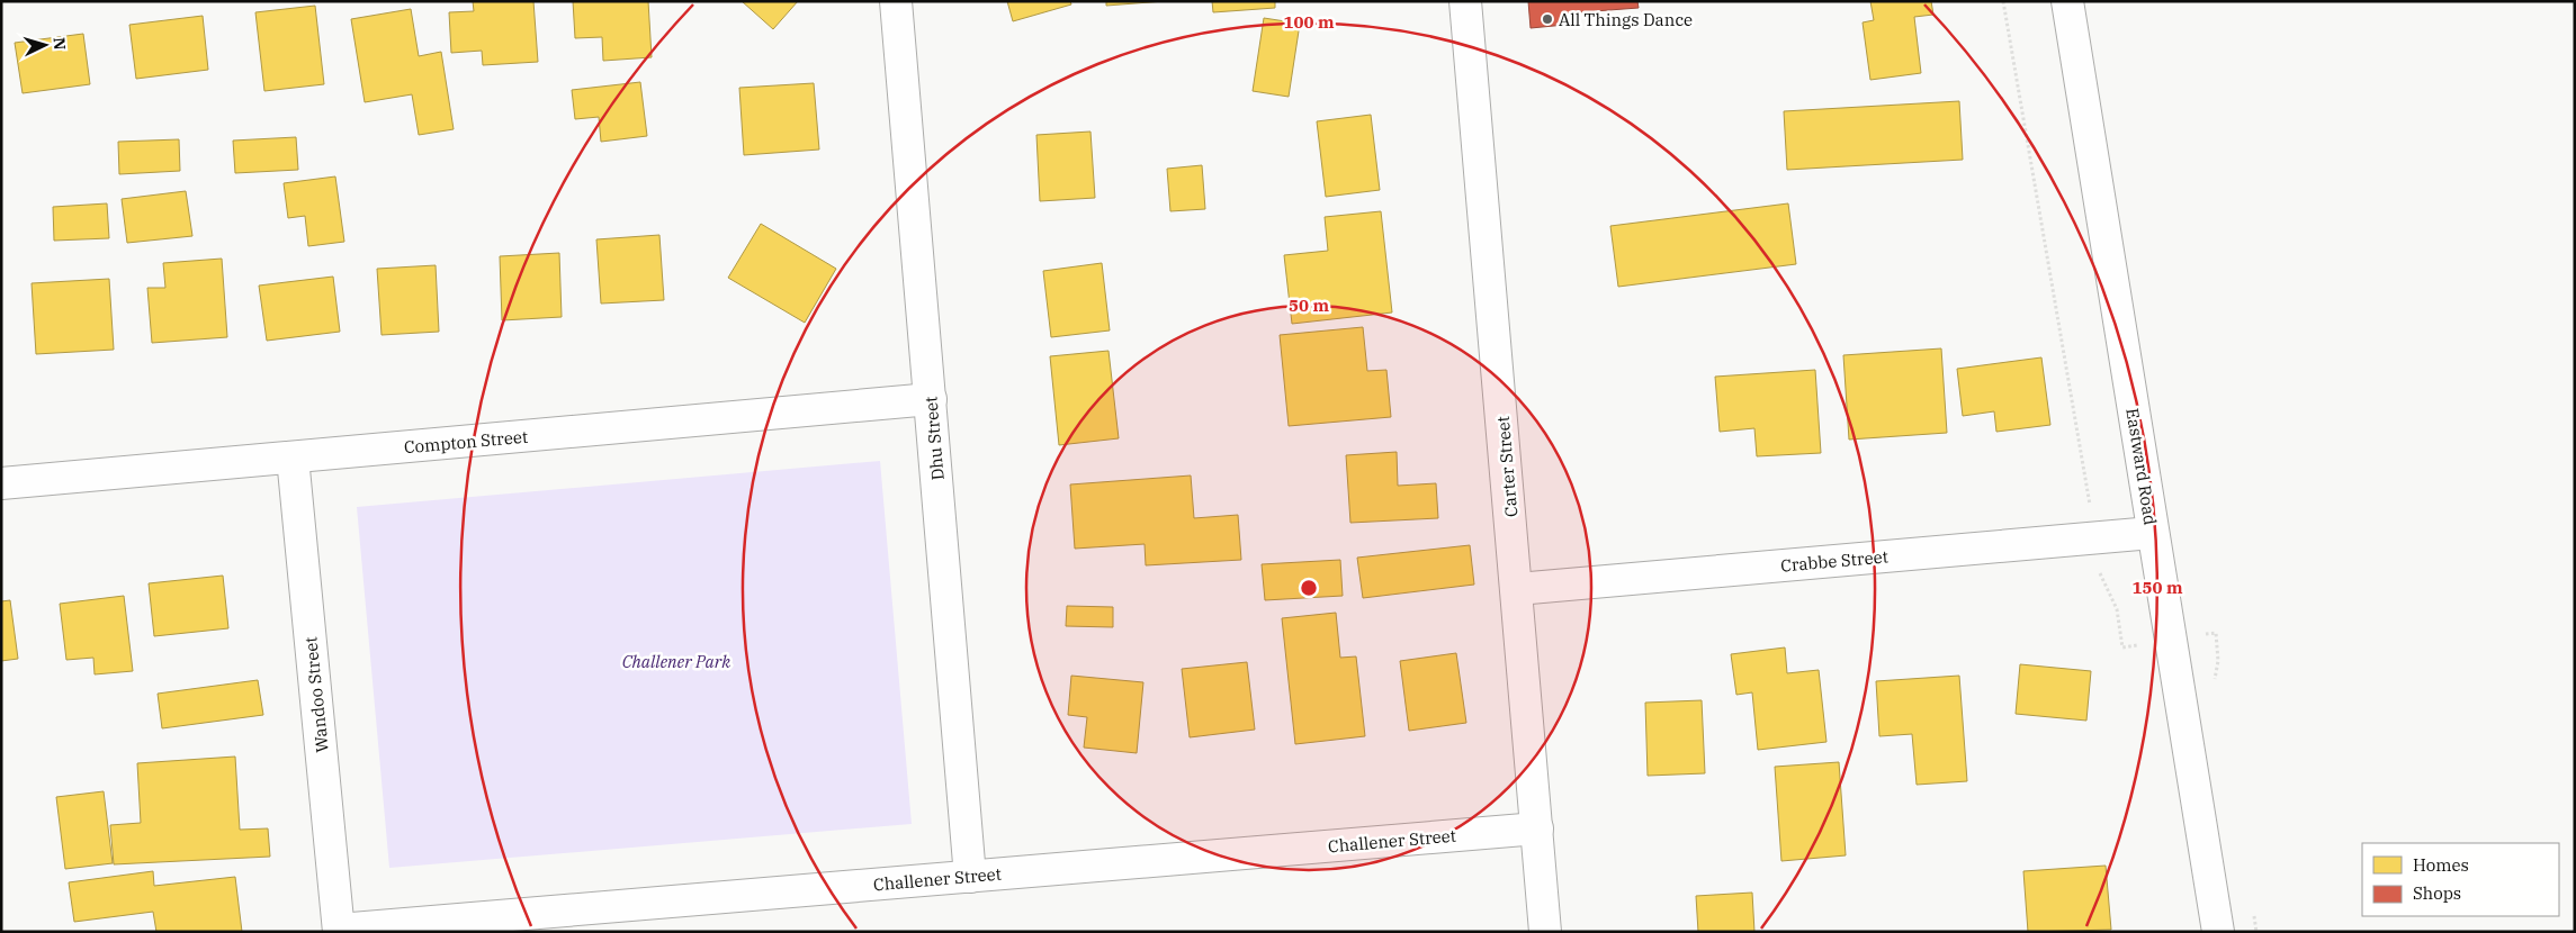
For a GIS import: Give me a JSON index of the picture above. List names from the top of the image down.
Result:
{
  "streets": {
    "street": [
      "Dhu Street",
      "Compton Street",
      "Carter Street",
      "Eastward Road",
      "Crabbe Street",
      "Wandoo Street",
      "Challener Street"
    ]
  },
  "crossings": [
    ["Dhu Street", "Compton Street"],
    ["Dhu Street", "Challener Street"],
    ["Compton Street", "Wandoo Street"],
    ["Carter Street", "Crabbe Street"],
    ["Carter Street", "Challener Street"],
    ["Eastward Road", "Crabbe Street"],
    ["Wandoo Street", "Challener Street"]
  ],
  "parks": ["Challener Park"],
  "places": ["All Things Dance"],
  "legend": ["Homes", "Shops"],
  "north": "right",
  "rings": ["100 m", "50 m", "150 m"]
}
